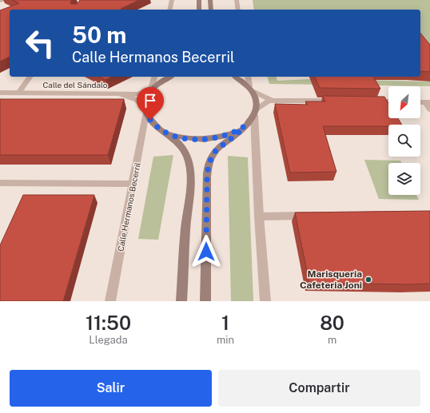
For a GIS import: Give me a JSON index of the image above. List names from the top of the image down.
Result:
{
  "streets": {
    "main road": ["Calle Hermanos Becerril"],
    "street": ["Calle del Sándalo"]
  },
  "crossings": [
    ["Calle del Sándalo", "Calle Hermanos Becerril"]
  ],
  "places": ["Marisqueria Cafeteria Joni"],
  "north": "bottom left",
  "page": {
    "turn": ["50 m", "Calle Hermanos Becerril"],
    "eta": [
      "11:50",
      "Llegada",
      "1",
      "min",
      "80",
      "m"
    ],
    "buttons": ["Salir", "Compartir"]
  }
}
